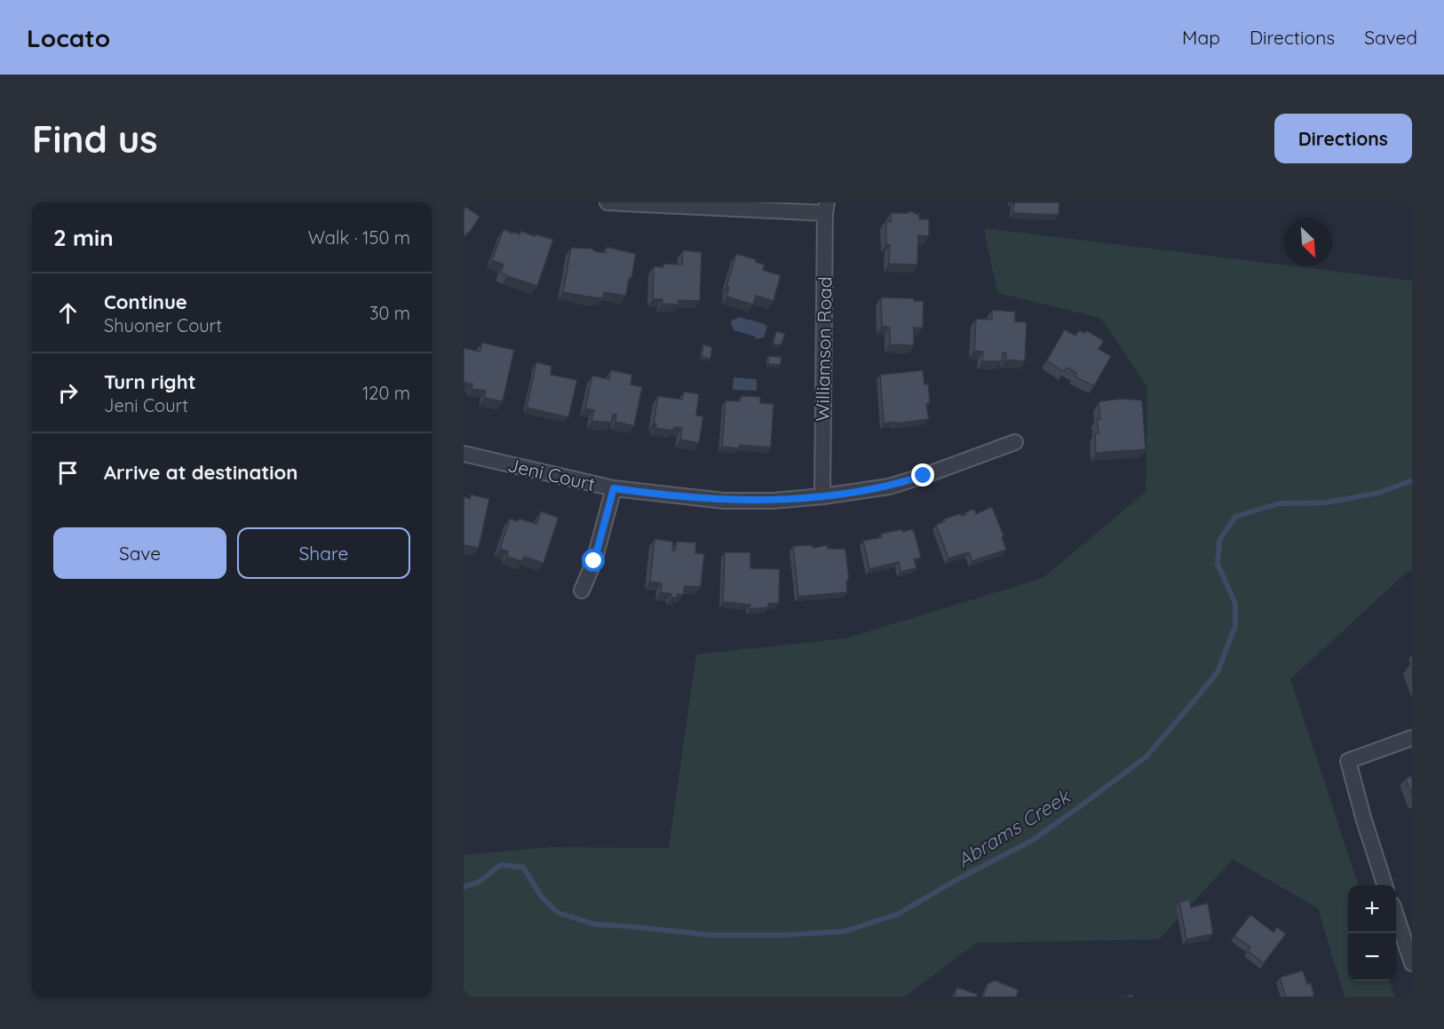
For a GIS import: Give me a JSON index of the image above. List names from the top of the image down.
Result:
{
  "streets": {
    "street": ["Williamson Road", "Jeni Court"]
  },
  "crossings": [
    ["Williamson Road", "Jeni Court"]
  ],
  "water": ["Abrams Creek"],
  "north": "bottom right",
  "page": {
    "header": "Locato",
    "nav": ["Map", "Directions", "Saved"],
    "buttons": [
      "Directions",
      ["Save", "Share"]
    ],
    "title": "Find us",
    "heading": ["2 min", "Walk · 150 m"],
    "list": [
      ["Continue", "Shuoner Court", "30 m"],
      ["Turn right", "Jeni Court", "120 m"],
      "Arrive at destination"
    ],
    "map_buttons": ["+", "−"]
  }
}
